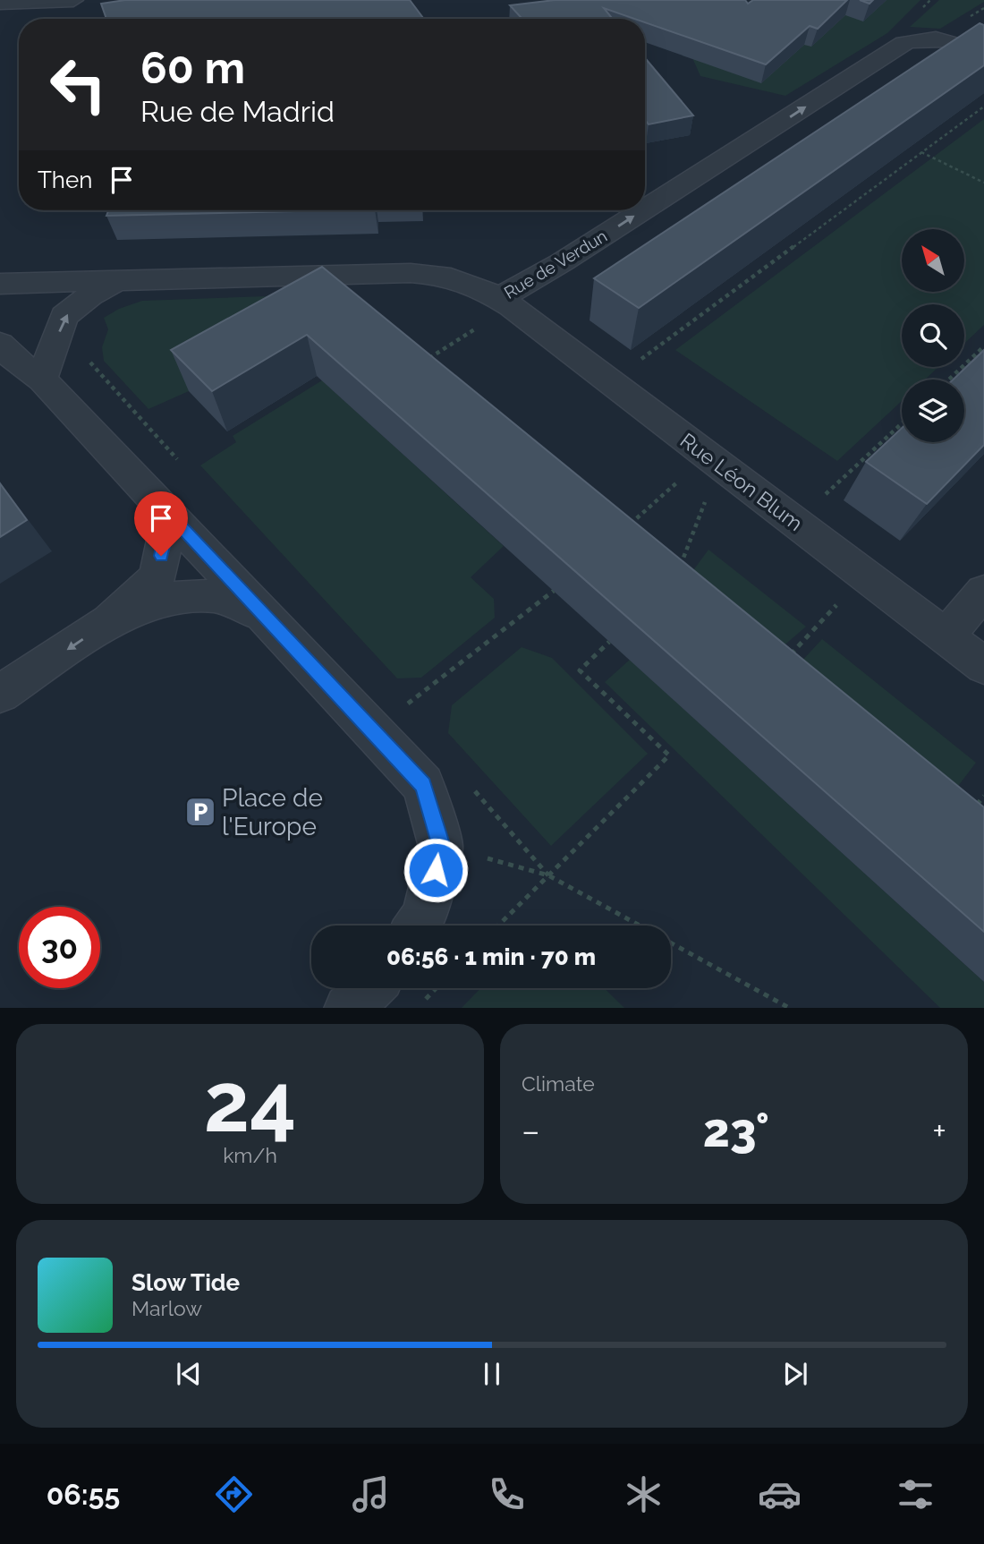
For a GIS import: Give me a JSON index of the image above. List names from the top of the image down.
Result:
{
  "streets": {
    "street": ["Rue de Verdun", "Rue Léon Blum"]
  },
  "crossings": [
    ["Rue de Verdun", "Rue Léon Blum"]
  ],
  "one_way": ["Rue de Verdun"],
  "places": {
    "parking": ["Place de l'Europe"]
  },
  "north": "top left",
  "page": {
    "turn": ["60 m", "Rue de Madrid"],
    "then": "Then",
    "limit": "30",
    "trip": "06:56 · 1 min · 70 m",
    "tile": [
      ["24", "km/h"],
      "Climate"
    ],
    "heat": ["−", "23°", "+"],
    "song": ["Slow Tide", "Marlow"],
    "tabs": "06:55"
  }
}
